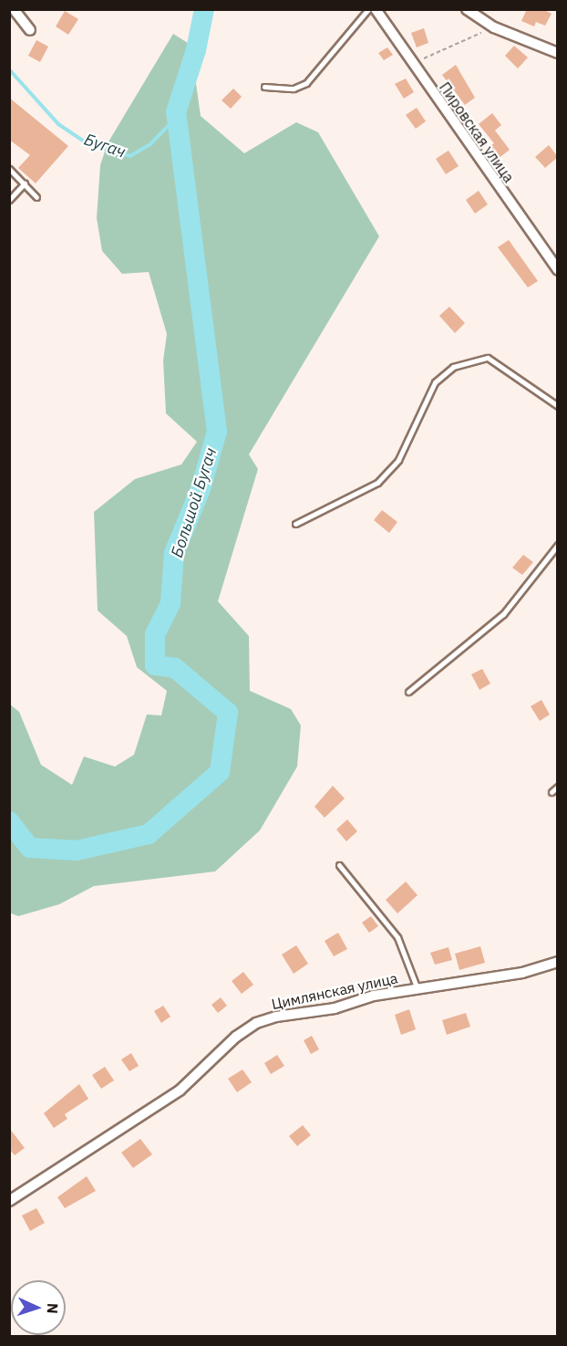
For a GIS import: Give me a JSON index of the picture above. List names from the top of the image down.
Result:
{
  "streets": {
    "street": ["Пировская улица", "Цимлянская улица"]
  },
  "water": ["Бугач", "Большой Бугач"],
  "north": "right"
}
